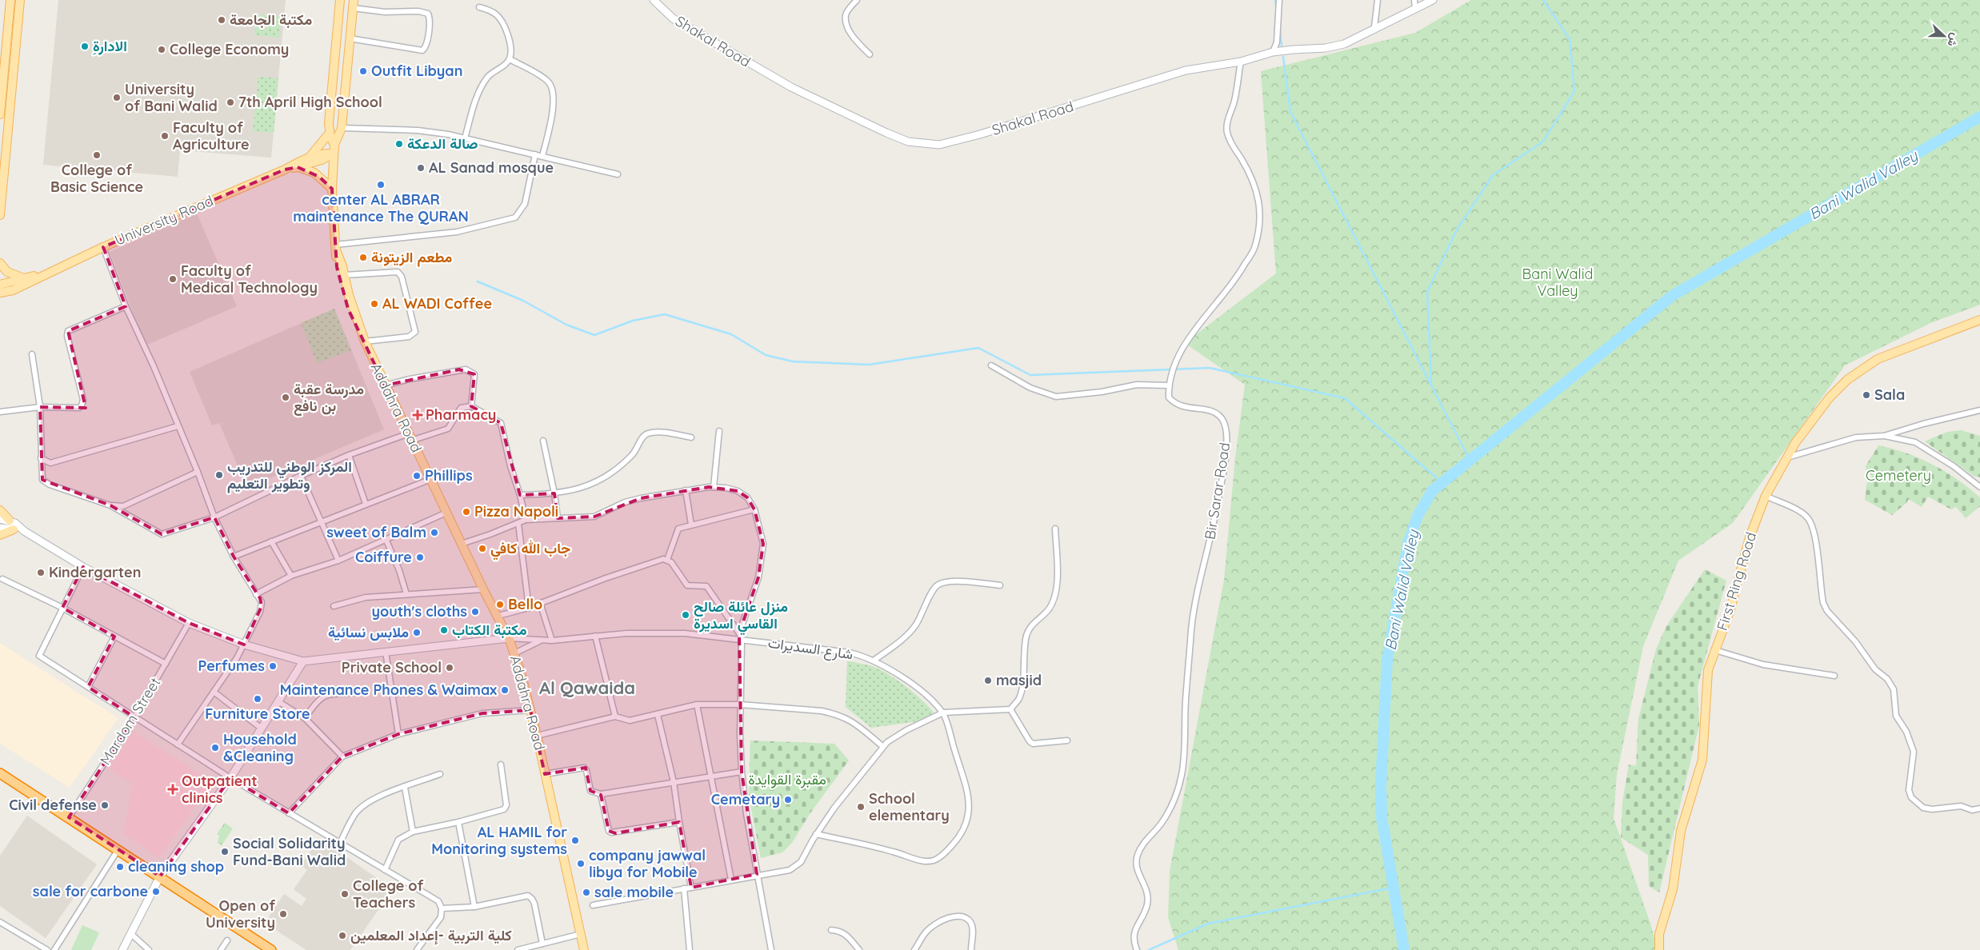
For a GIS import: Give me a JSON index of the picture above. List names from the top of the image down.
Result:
{
  "streets": {
    "main road": [
      "Shakal Road",
      "University Road",
      "Addahra Road",
      "First Ring Road"
    ],
    "street": ["Bir Sarar Road", "شارع السديرات", "Mardom Street"]
  },
  "crossings": [
    ["University Road", "Addahra Road"],
    ["Addahra Road", "شارع السديرات"]
  ],
  "districts": ["Al Qawaida"],
  "water": ["Bani Walid Valley"],
  "parks": ["Bani Walid Valley", "Cemetery", "مقبرة القوايدة"],
  "places": {
    "other": [
      "مكتبة الجامعة",
      "ِالادارة",
      "College Economy",
      "Outfit Libyan",
      "University of Bani Walid",
      "7th April High School",
      "Faculty of Agriculture",
      "صالة الدعكة",
      "College of Basic Science",
      "AL Sanad mosque",
      "center AL ABRAR maintenance The QURAN",
      "مطعم الزيتونة",
      "Faculty of Medical Technology",
      "AL WADI Coffee",
      "Sala",
      "مدرسة عقبة بن نافع",
      "المركز الوطني للتدريب وتطوير التعليم",
      "Phillips",
      "Pizza Napoli",
      "sweet of Balm",
      "جاب الله كافي",
      "Coiffure",
      "Kindergarten",
      "Bello",
      "youth's cloths",
      "منزل عائلة صالح القاسي اسديرة",
      "مكتبة الكتاب",
      "ملابس نسائية",
      "Perfumes",
      "Private School",
      "masjid",
      "Maintenance Phones & Waimax",
      "Furniture Store",
      "Household &Cleaning",
      "Cemetary",
      "Civil defense",
      "School elementary",
      "AL HAMIL for Monitoring systems",
      "Social Solidarity Fund-Bani Walid",
      "company jawwal libya for Mobile",
      "cleaning shop",
      "sale for carbone",
      "sale mobile",
      "College of Teachers",
      "Open of University",
      "كلية التربية -إعداد المعلمين"
    ],
    "health": ["Pharmacy", "Outpatient clinics"]
  },
  "north": "right"
}
